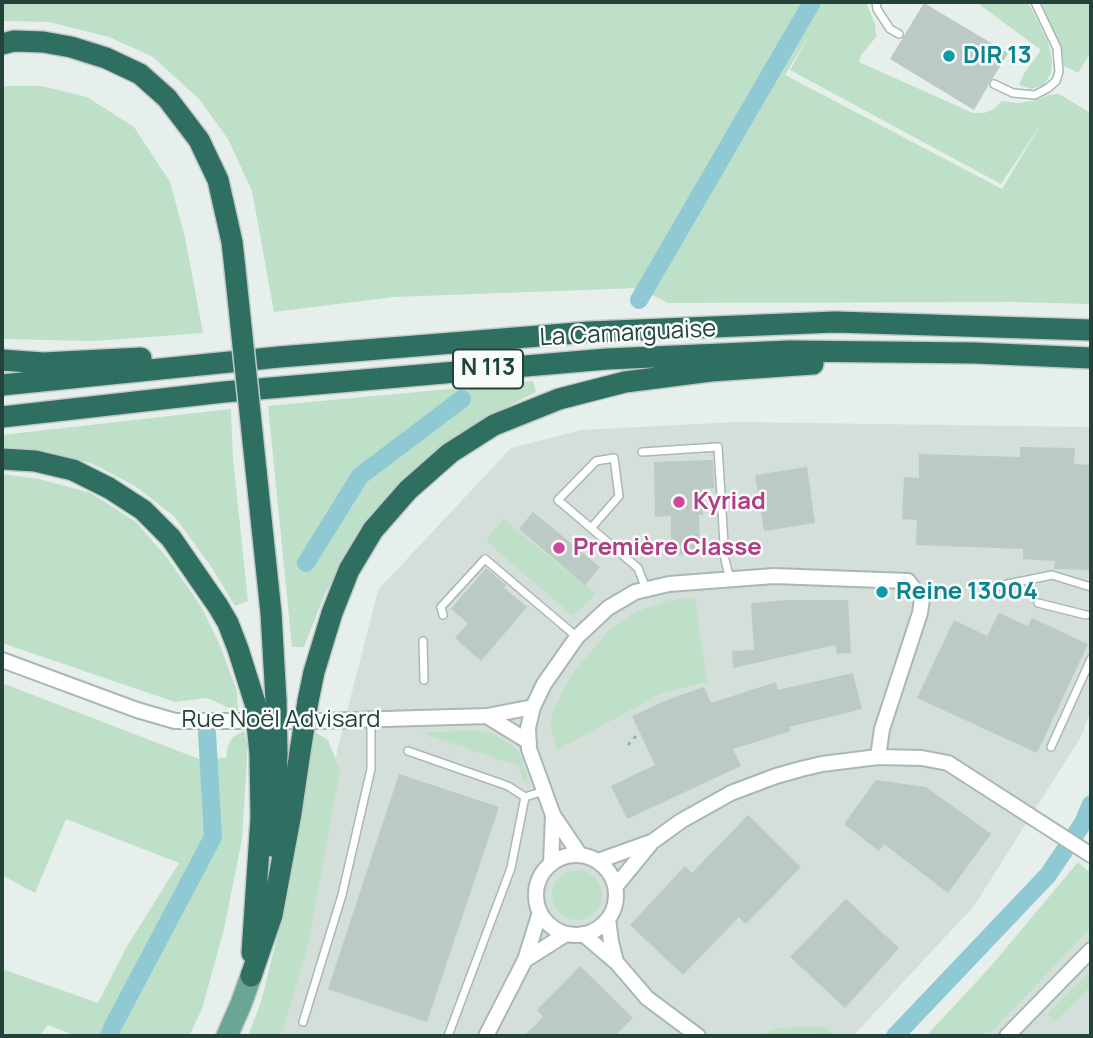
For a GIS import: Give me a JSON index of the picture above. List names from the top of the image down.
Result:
{
  "streets": {
    "highway": ["La Camarguaise", "N 113"],
    "street": ["Rue Noël Advisard"]
  },
  "places": [
    "DIR 13",
    "Kyriad",
    "Première Classe",
    "Reine 13004"
  ]
}
